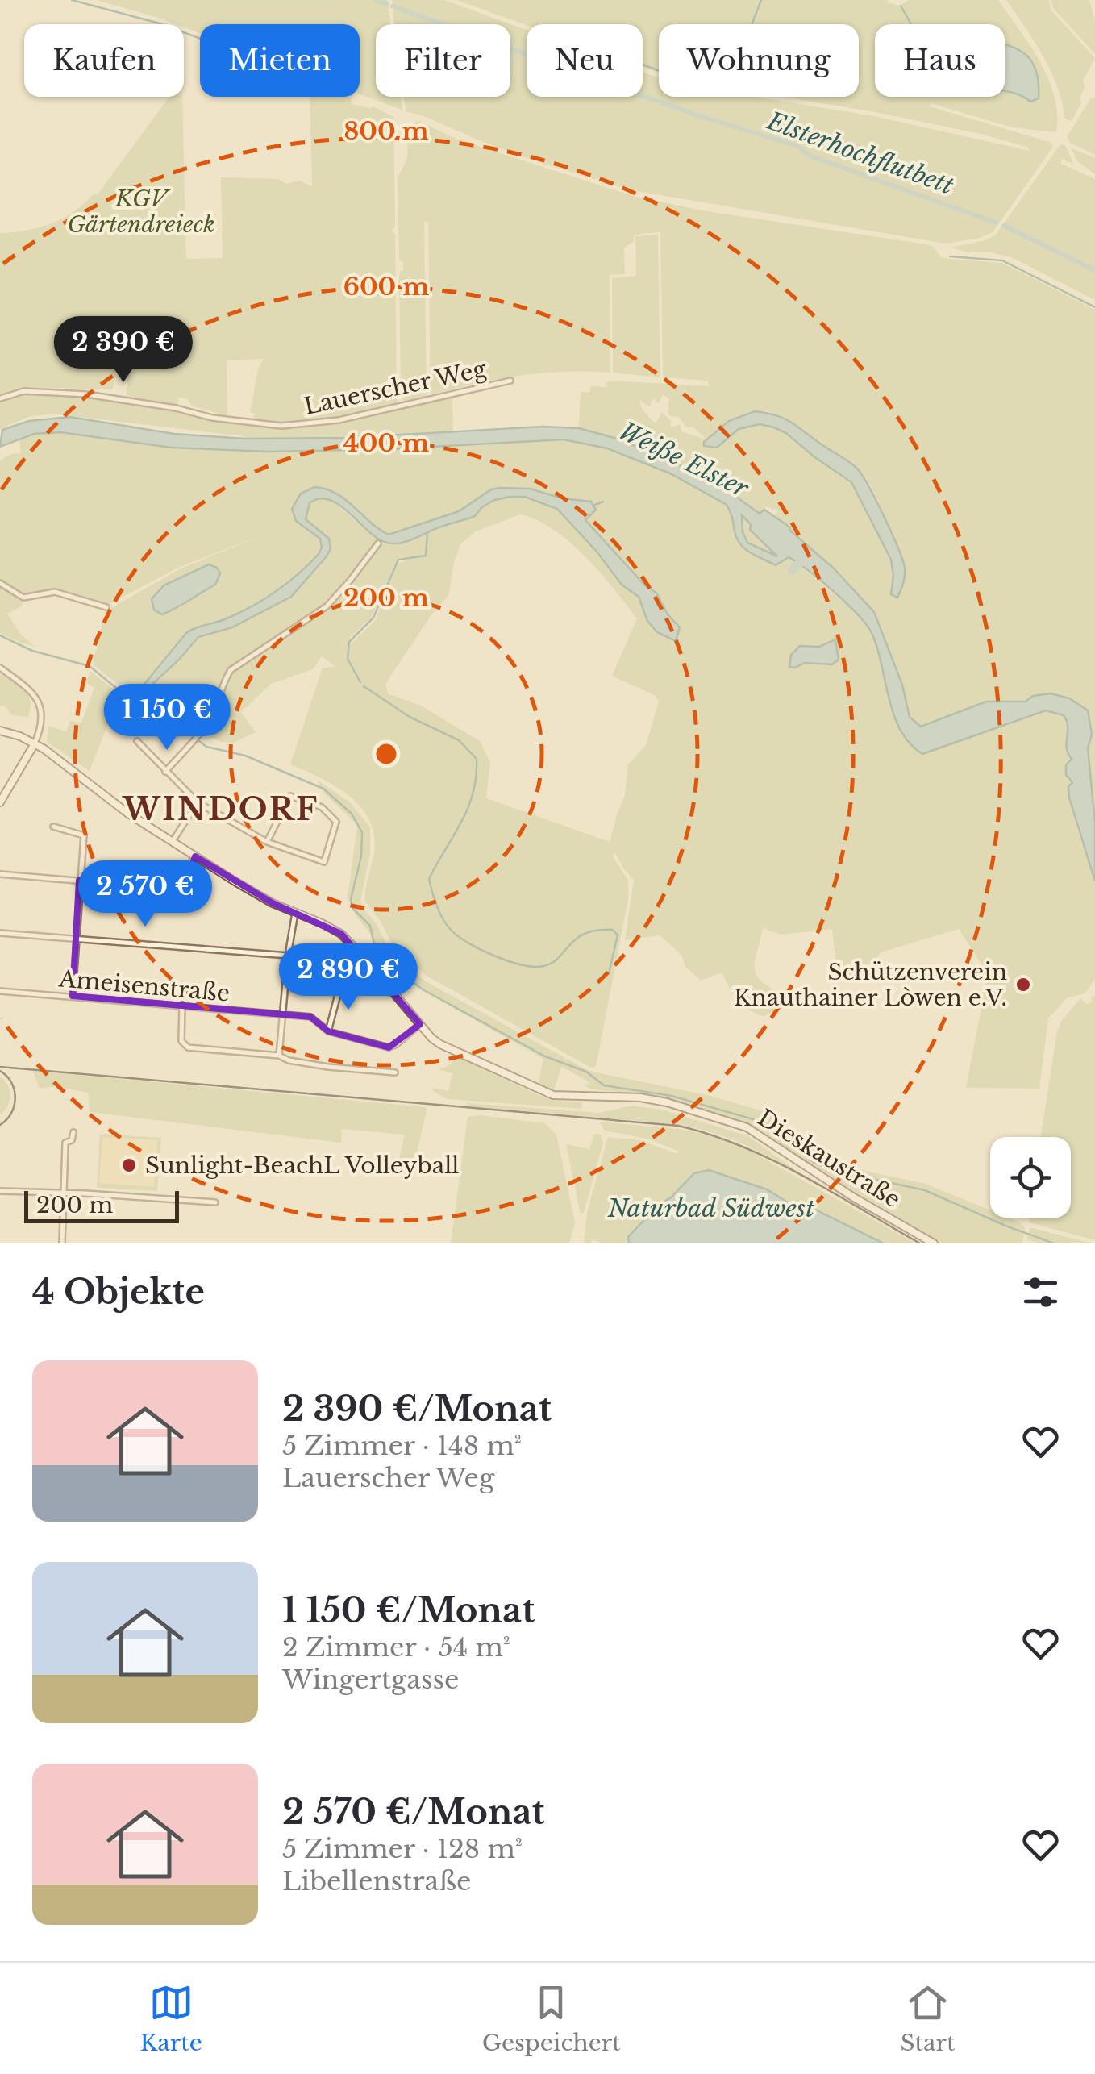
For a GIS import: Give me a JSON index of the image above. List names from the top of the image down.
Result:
{
  "streets": {
    "main road": ["Dieskaustraße"],
    "street": ["Lauerscher Weg", "Ameisenstraße"]
  },
  "crossings": [
    ["Ameisenstraße", "Dieskaustraße"]
  ],
  "districts": ["WINDORF"],
  "water": ["Elsterhochflutbett", "Weiße Elster", "Naturbad Südwest"],
  "parks": ["KGV Gärtendreieck"],
  "places": ["Schützenverein Knauthainer Lòwen e.V.", "Sunlight-BeachL Volleyball"],
  "scale_bar": "200 m",
  "page": {
    "chip": [
      "Kaufen",
      "Mieten",
      "Filter",
      "Neu",
      "Wohnung",
      "Haus"
    ],
    "price": [
      "2 390 €",
      "1 150 €",
      "2 570 €",
      "2 890 €"
    ],
    "scale": "200 m",
    "heading": "4 Objekte",
    "list": [
      {
        "name": "2 390 €/Monat",
        "note": "5 Zimmer · 148 m² · Lauerscher Weg"
      },
      {
        "name": "1 150 €/Monat",
        "note": "2 Zimmer · 54 m² · Wingertgasse"
      },
      {
        "name": "2 570 €/Monat",
        "note": "5 Zimmer · 128 m² · Libellenstraße"
      }
    ],
    "tabs": ["Karte", "Gespeichert", "Start"]
  },
  "rings": [
    "800 m",
    "600 m",
    "400 m",
    "200 m"
  ]
}
